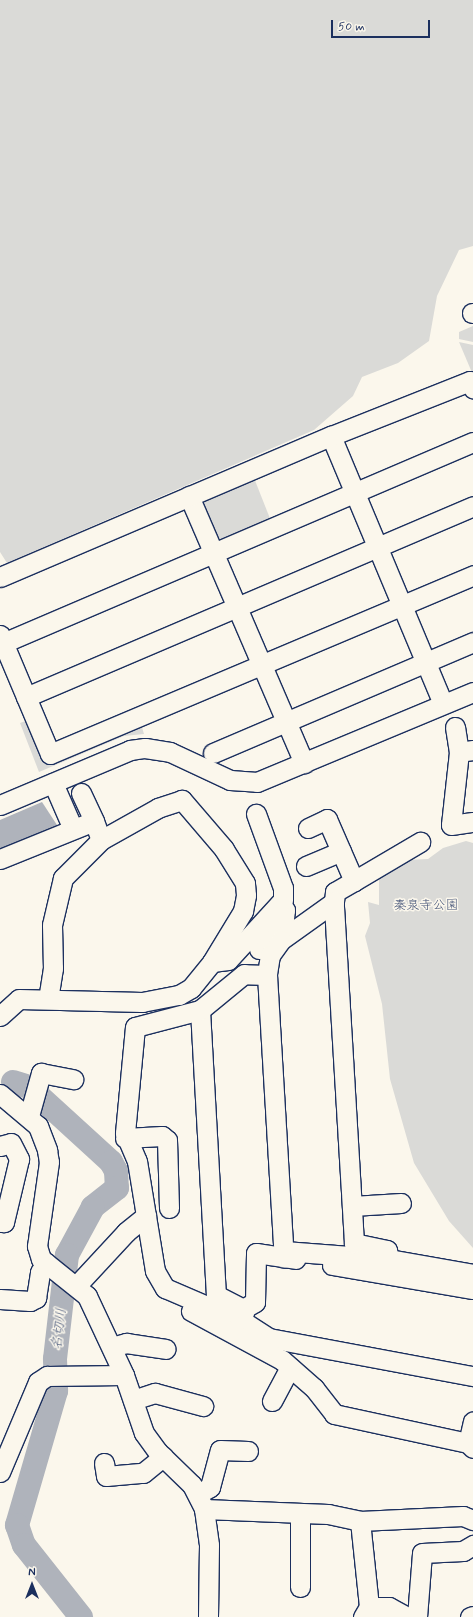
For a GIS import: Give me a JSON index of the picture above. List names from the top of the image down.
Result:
{
  "water": ["名切川"],
  "parks": ["秦泉寺公園"],
  "scale_bar": "50 m",
  "north": "top"
}
